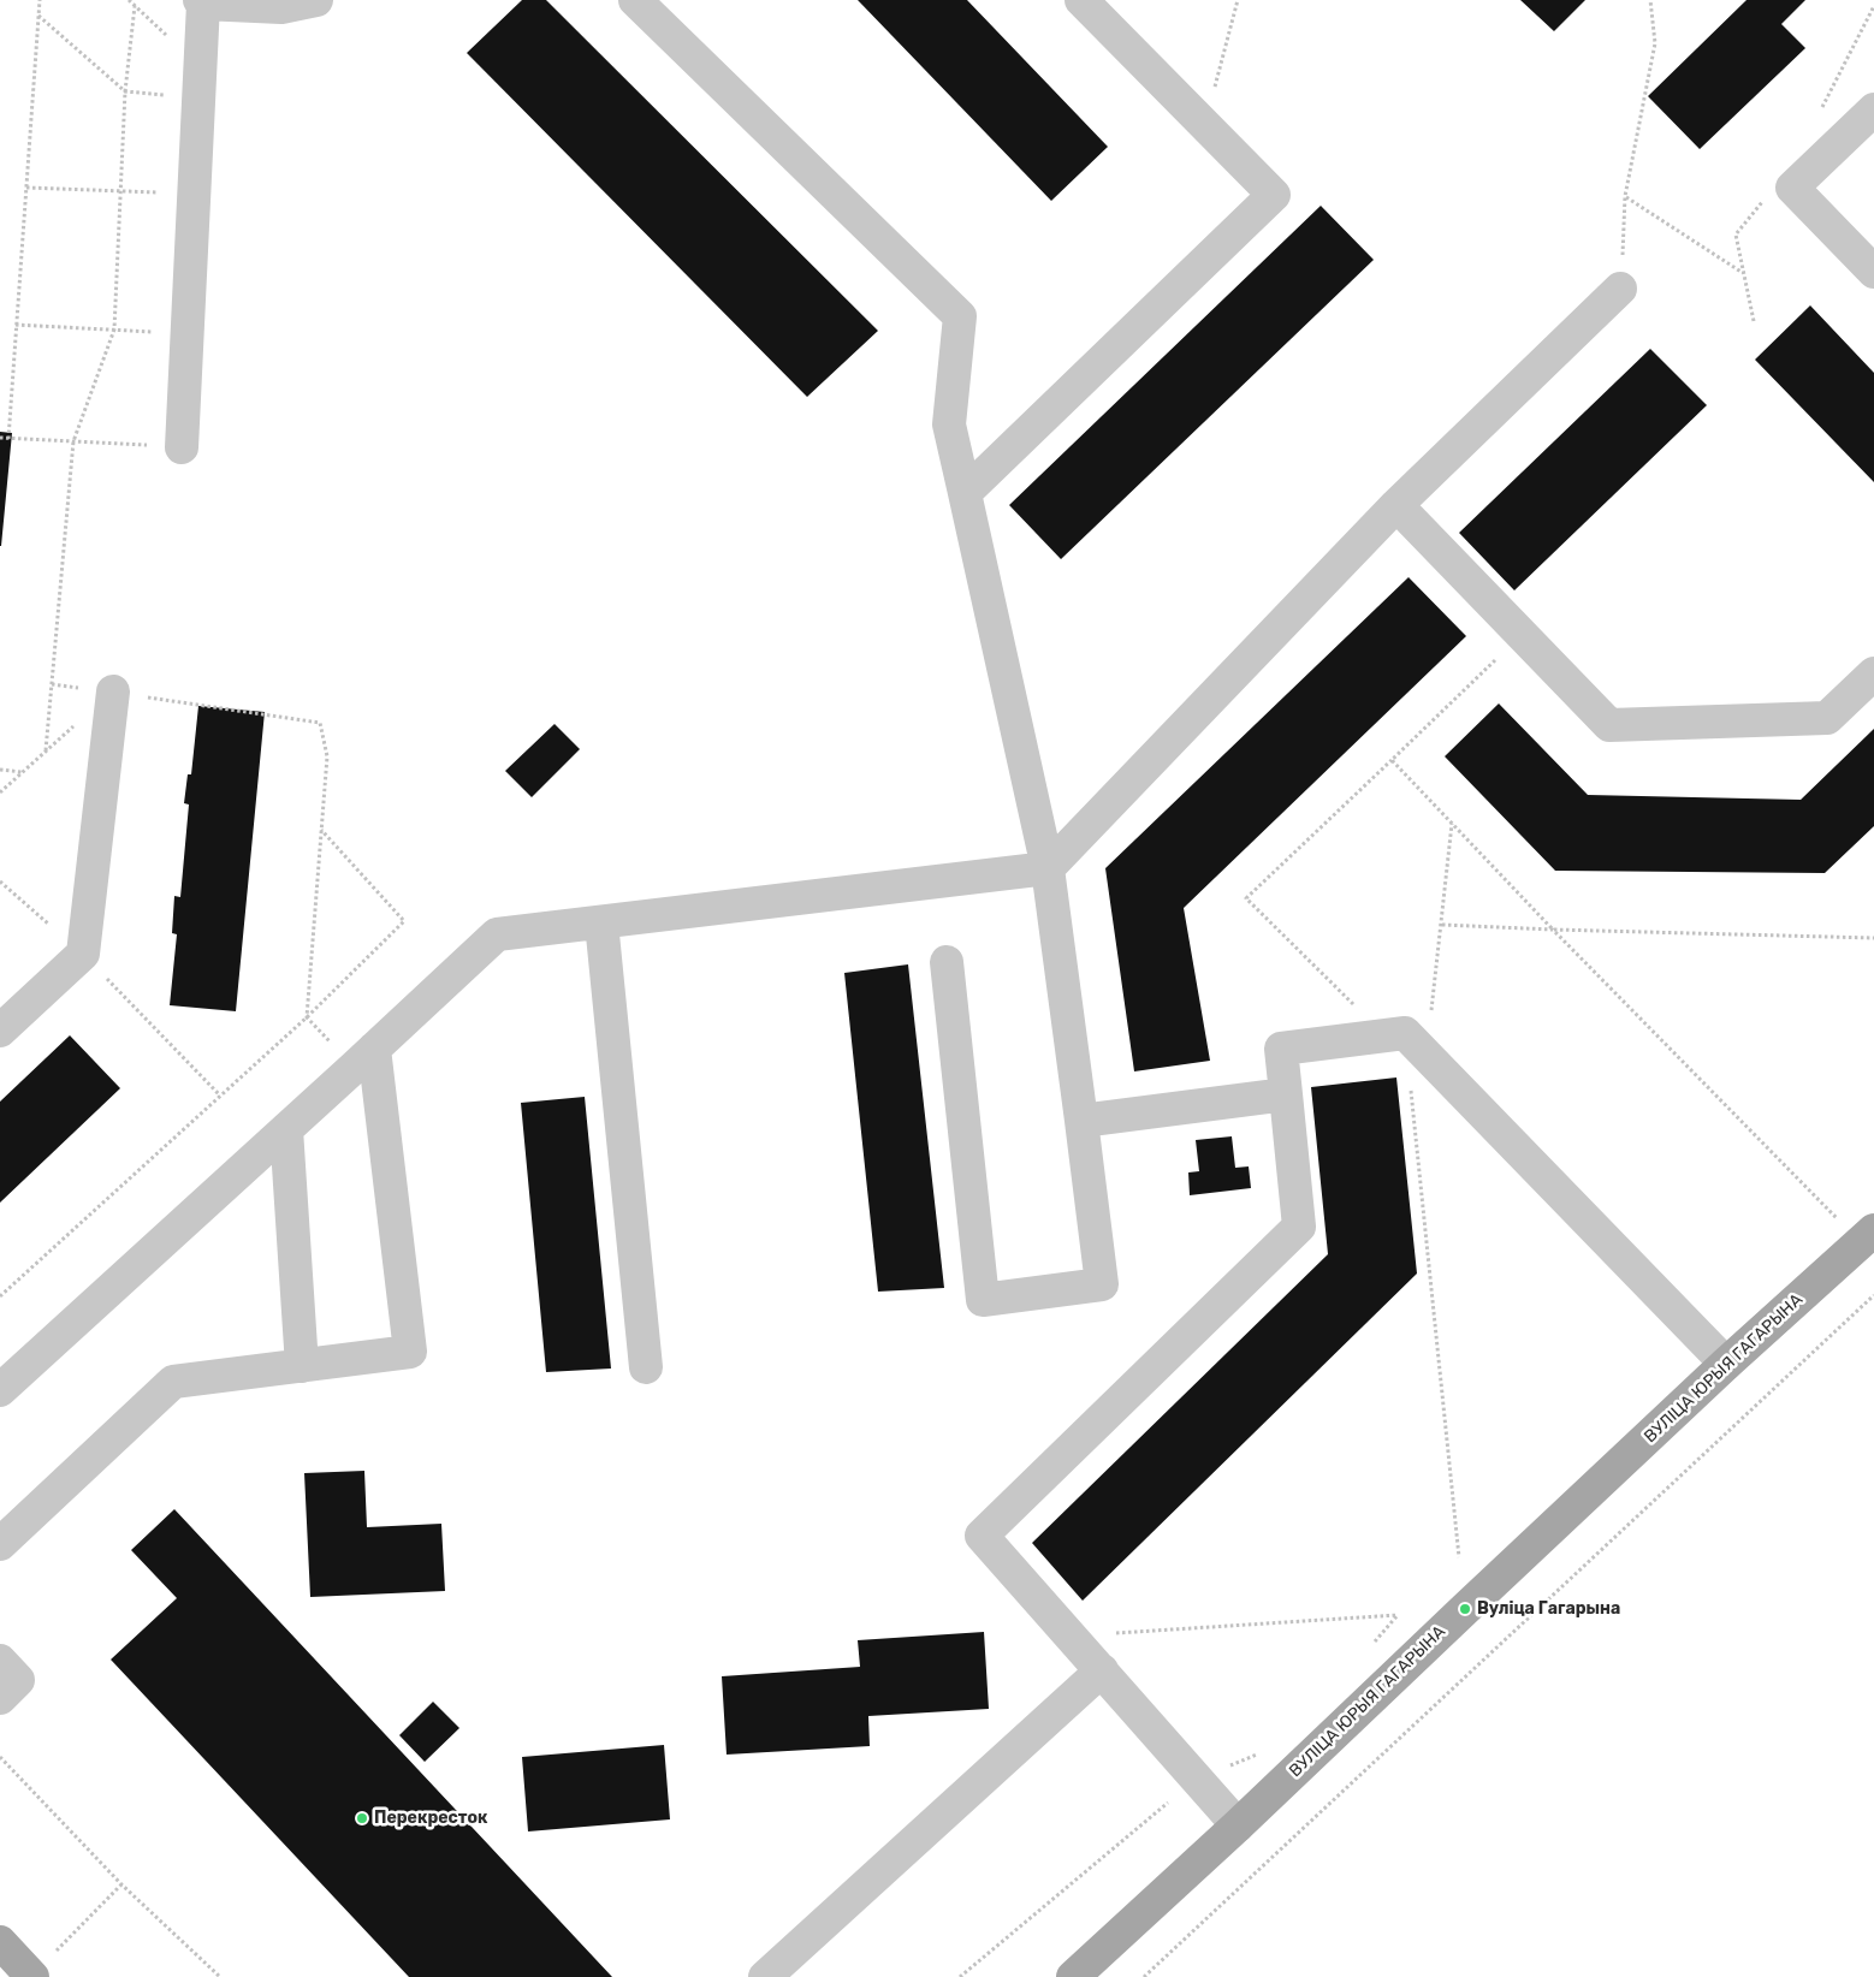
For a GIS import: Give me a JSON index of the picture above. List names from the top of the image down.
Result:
{
  "streets": {
    "main road": ["ВУЛІЦА ЮРЫЯ ГАГАРЫНА"]
  },
  "places": ["Вуліца Гагарына", "Перекресток"]
}
